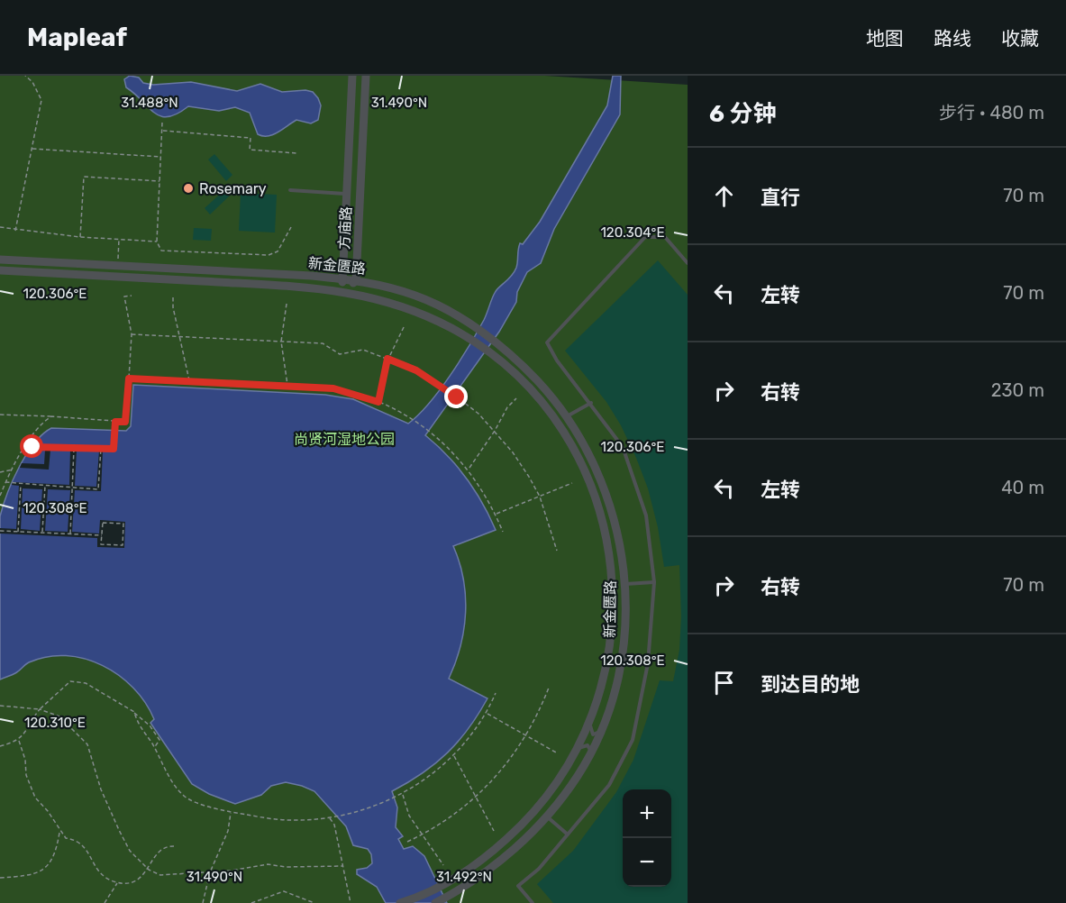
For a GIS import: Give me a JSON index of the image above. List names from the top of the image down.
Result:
{
  "streets": {
    "street": ["方庙路", "新金匮路"]
  },
  "crossings": [
    ["方庙路", "新金匮路"]
  ],
  "parks": ["尚贤河湿地公园"],
  "places": ["Rosemary"],
  "page": {
    "header": "Mapleaf",
    "nav": ["地图", "路线", "收藏"],
    "heading": ["6 分钟", "步行 · 480 m"],
    "list": [
      ["直行", "70 m"],
      ["左转", "70 m"],
      ["右转", "230 m"],
      ["左转", "40 m"],
      ["右转", "70 m"],
      "到达目的地"
    ],
    "map_buttons": ["+", "−"]
  },
  "coordinates": [
    "31.488°N",
    "31.490°N",
    "120.304°E",
    "120.306°E",
    "120.308°E",
    "120.310°E",
    "31.492°N"
  ]
}
